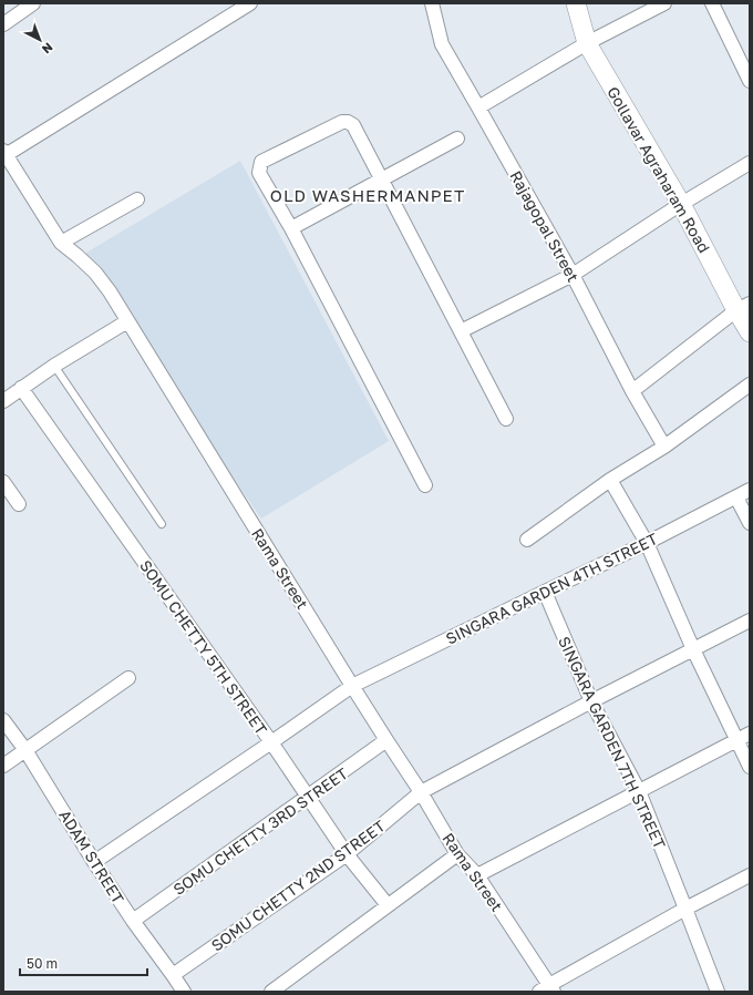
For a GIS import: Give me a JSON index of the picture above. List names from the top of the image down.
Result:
{
  "streets": {
    "street": [
      "Gollavar Agraharam Road",
      "Rajagopal Street",
      "Rama Street",
      "SINGARA GARDEN 4TH STREET",
      "SOMU CHETTY 5TH STREET",
      "SINGARA GARDEN 7TH STREET",
      "SOMU CHETTY 3RD STREET",
      "ADAM STREET",
      "SOMU CHETTY 2ND STREET"
    ]
  },
  "crossings": [
    ["Rama Street", "SINGARA GARDEN 4TH STREET"],
    ["Rama Street", "SOMU CHETTY 3RD STREET"],
    ["Rama Street", "SOMU CHETTY 2ND STREET"],
    ["SINGARA GARDEN 4TH STREET", "SOMU CHETTY 5TH STREET"],
    ["SINGARA GARDEN 4TH STREET", "SINGARA GARDEN 7TH STREET"],
    ["SINGARA GARDEN 4TH STREET", "ADAM STREET"],
    ["SOMU CHETTY 5TH STREET", "SOMU CHETTY 3RD STREET"],
    ["SOMU CHETTY 5TH STREET", "SOMU CHETTY 2ND STREET"],
    ["SINGARA GARDEN 7TH STREET", "SOMU CHETTY 2ND STREET"],
    ["SOMU CHETTY 3RD STREET", "ADAM STREET"],
    ["ADAM STREET", "SOMU CHETTY 2ND STREET"]
  ],
  "districts": ["OLD WASHERMANPET"],
  "scale_bar": "50 m",
  "north": "bottom right"
}
